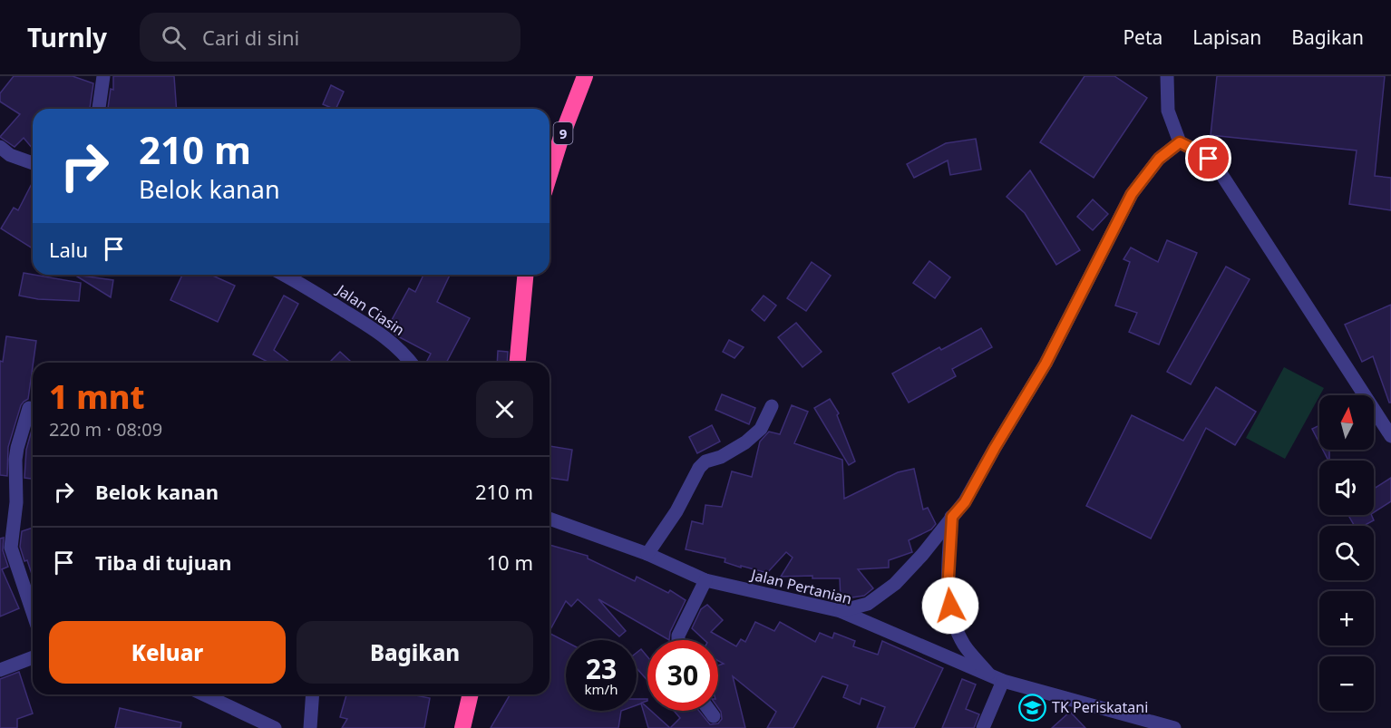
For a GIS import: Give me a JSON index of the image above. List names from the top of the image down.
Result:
{
  "streets": {
    "highway": ["9"],
    "street": ["Jalan Ciasin", "Jalan Pertanian"]
  },
  "places": {
    "school or university": ["TK Periskatani"]
  },
  "north": "top",
  "page": {
    "header": "Turnly",
    "search": "Cari di sini",
    "nav": ["Peta", "Lapisan", "Bagikan"],
    "turn": ["210 m", "Belok kanan"],
    "then": "Lalu",
    "heading": ["1 mnt", "220 m · 08:09"],
    "map_buttons": ["+", "−"],
    "list": [
      {
        "name": "Belok kanan",
        "value": "210 m"
      },
      {
        "name": "Tiba di tujuan",
        "value": "10 m"
      }
    ],
    "buttons": ["Keluar", "Bagikan"],
    "speed": "23 km/h",
    "limit": "30"
  }
}
